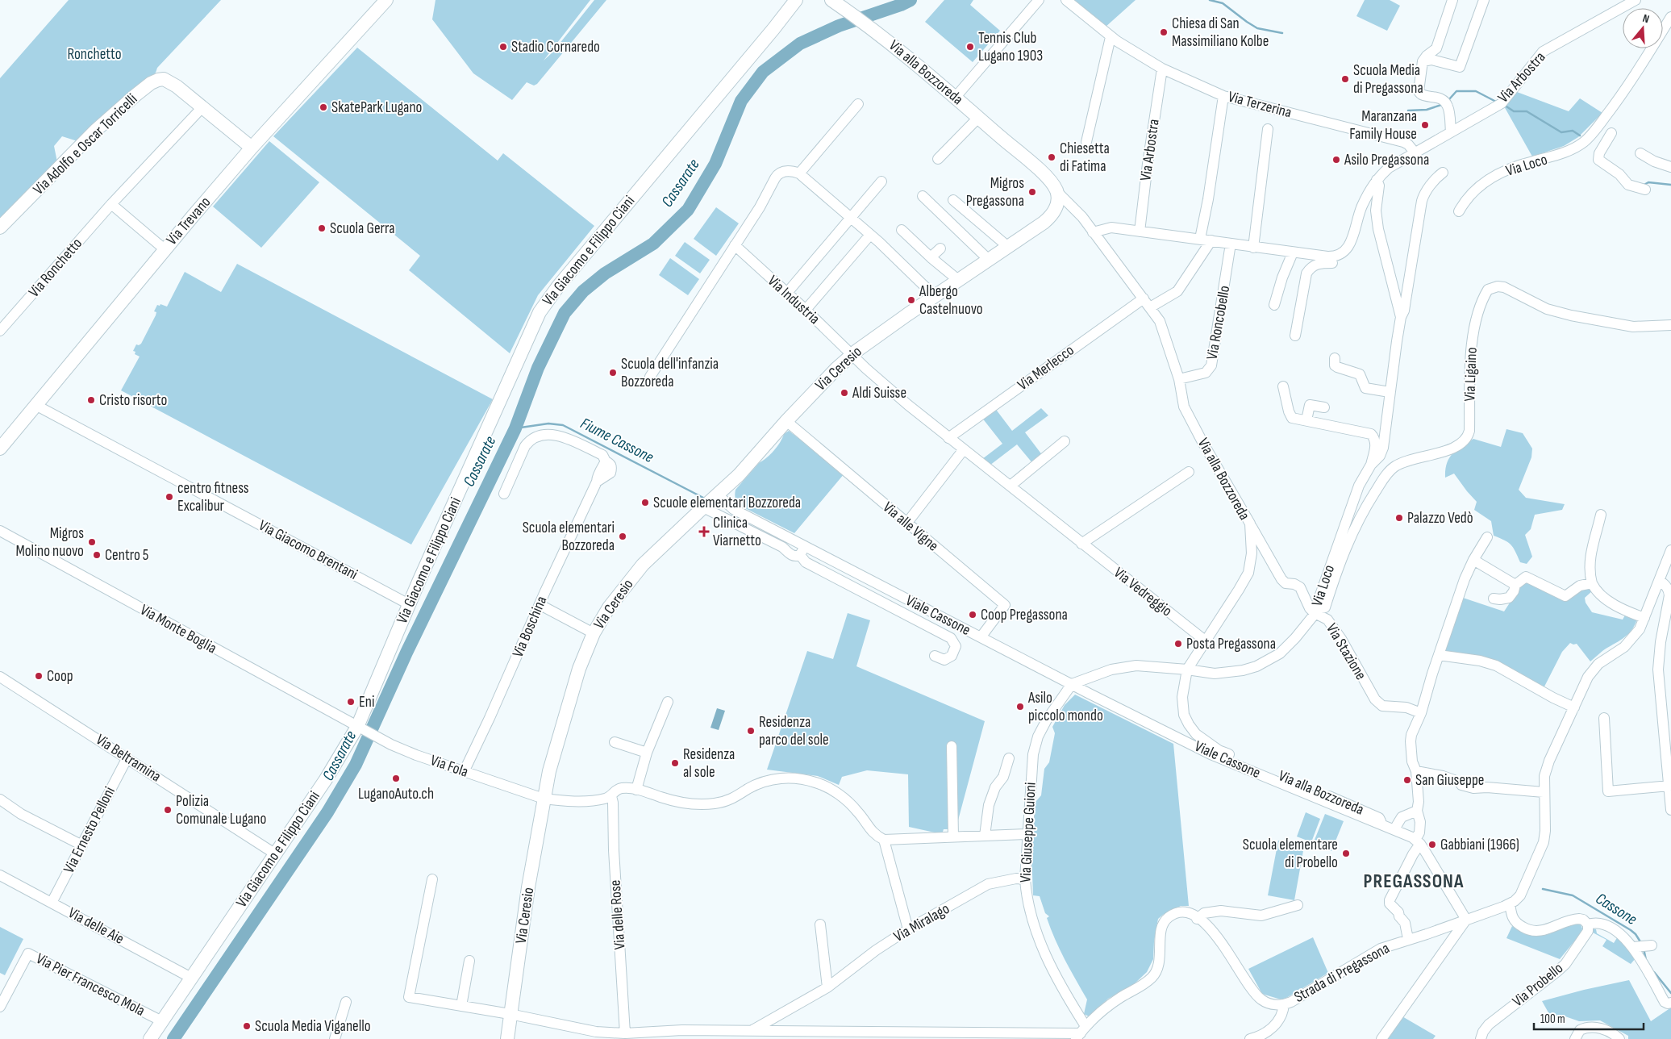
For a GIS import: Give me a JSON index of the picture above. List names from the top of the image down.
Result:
{
  "streets": {
    "main road": [
      "Via alla Bozzoreda",
      "Via Adolfo e Oscar Torricelli",
      "Via Trevano",
      "Via Giacomo e Filippo Ciani",
      "Via Ceresio"
    ],
    "street": [
      "Via Arbostra",
      "Via Terzerina",
      "Via Loco",
      "Via Ronchetto",
      "Via Industria",
      "Via Roncobello",
      "Via Merlecco",
      "Via Ligaino",
      "Via alle Vigne",
      "Via Giacomo Brentani",
      "Via Vedreggio",
      "Viale Cassone",
      "Via Boschina",
      "Via Monte Boglia",
      "Via Stazione",
      "Via Beltramina",
      "Via Fola",
      "Via Ernesto Pelloni",
      "Via Giuseppe Guioni",
      "Via delle Rose",
      "Via Miralago",
      "Via delle Aie",
      "Strada di Pregassona",
      "Via Pier Francesco Mola",
      "Via Probello"
    ]
  },
  "crossings": [
    ["Via alla Bozzoreda", "Via Loco"],
    ["Via alla Bozzoreda", "Via Roncobello"],
    ["Via alla Bozzoreda", "Via Merlecco"],
    ["Via alla Bozzoreda", "Via Vedreggio"],
    ["Via alla Bozzoreda", "Viale Cassone"],
    ["Via alla Bozzoreda", "Via Stazione"],
    ["Via Arbostra", "Via Terzerina"],
    ["Via Arbostra", "Via Loco"],
    ["Via Adolfo e Oscar Torricelli", "Via Trevano"],
    ["Via Adolfo e Oscar Torricelli", "Via Ronchetto"],
    ["Via Loco", "Via Ligaino"],
    ["Via Loco", "Viale Cassone"],
    ["Via Loco", "Via Stazione"],
    ["Via Loco", "Via Giuseppe Guioni"],
    ["Via Trevano", "Via Giacomo Brentani"],
    ["Via Giacomo e Filippo Ciani", "Via Giacomo Brentani"],
    ["Via Giacomo e Filippo Ciani", "Via Monte Boglia"],
    ["Via Giacomo e Filippo Ciani", "Via Beltramina"],
    ["Via Giacomo e Filippo Ciani", "Via Fola"],
    ["Via Giacomo e Filippo Ciani", "Via delle Aie"],
    ["Via Giacomo e Filippo Ciani", "Via Pier Francesco Mola"],
    ["Via Industria", "Via Ceresio"],
    ["Via Industria", "Via Vedreggio"],
    ["Via Merlecco", "Via Vedreggio"],
    ["Via Ceresio", "Via alle Vigne"],
    ["Via Ceresio", "Via Vedreggio"],
    ["Via Ceresio", "Viale Cassone"],
    ["Via Ceresio", "Via Fola"],
    ["Via Ligaino", "Via Stazione"],
    ["Via alle Vigne", "Viale Cassone"],
    ["Viale Cassone", "Via Giuseppe Guioni"],
    ["Via Boschina", "Via Fola"],
    ["Via Monte Boglia", "Via Fola"],
    ["Via Beltramina", "Via Ernesto Pelloni"],
    ["Via Fola", "Via delle Rose"],
    ["Via Ernesto Pelloni", "Via delle Aie"],
    ["Via Giuseppe Guioni", "Via Miralago"],
    ["Via Giuseppe Guioni", "Strada di Pregassona"]
  ],
  "districts": ["PREGASSONA"],
  "water": ["Cassarate", "Fiume Cassone", "Cassone"],
  "parks": ["Ronchetto"],
  "places": {
    "other": [
      "Chiesa di San Massimiliano Kolbe",
      "Stadio Cornaredo",
      "Tennis Club Lugano 1903",
      "Scuola Media di Pregassona",
      "SkatePark Lugano",
      "Maranzana Family House",
      "Chiesetta di Fatima",
      "Asilo Pregassona",
      "Migros Pregassona",
      "Scuola Gerra",
      "Albergo Castelnuovo",
      "Scuola dell'infanzia Bozzoreda",
      "Aldi Suisse",
      "Cristo risorto",
      "centro fitness Excalibur",
      "Scuole elementari Bozzoreda",
      "Palazzo Vedò",
      "Scuola elementari Bozzoreda",
      "Migros Molino nuovo",
      "Centro 5",
      "Coop Pregassona",
      "Posta Pregassona",
      "Coop",
      "Eni",
      "Asilo piccolo mondo",
      "Residenza parco del sole",
      "Residenza al sole",
      "LuganoAuto.ch",
      "San Giuseppe",
      "Polizia Comunale Lugano",
      "Gabbiani (1966)",
      "Scuola elementare di Probello",
      "Scuola Media Viganello"
    ],
    "health": ["Clinica Viarnetto"]
  },
  "scale_bar": "100 m",
  "north": "top"
}
